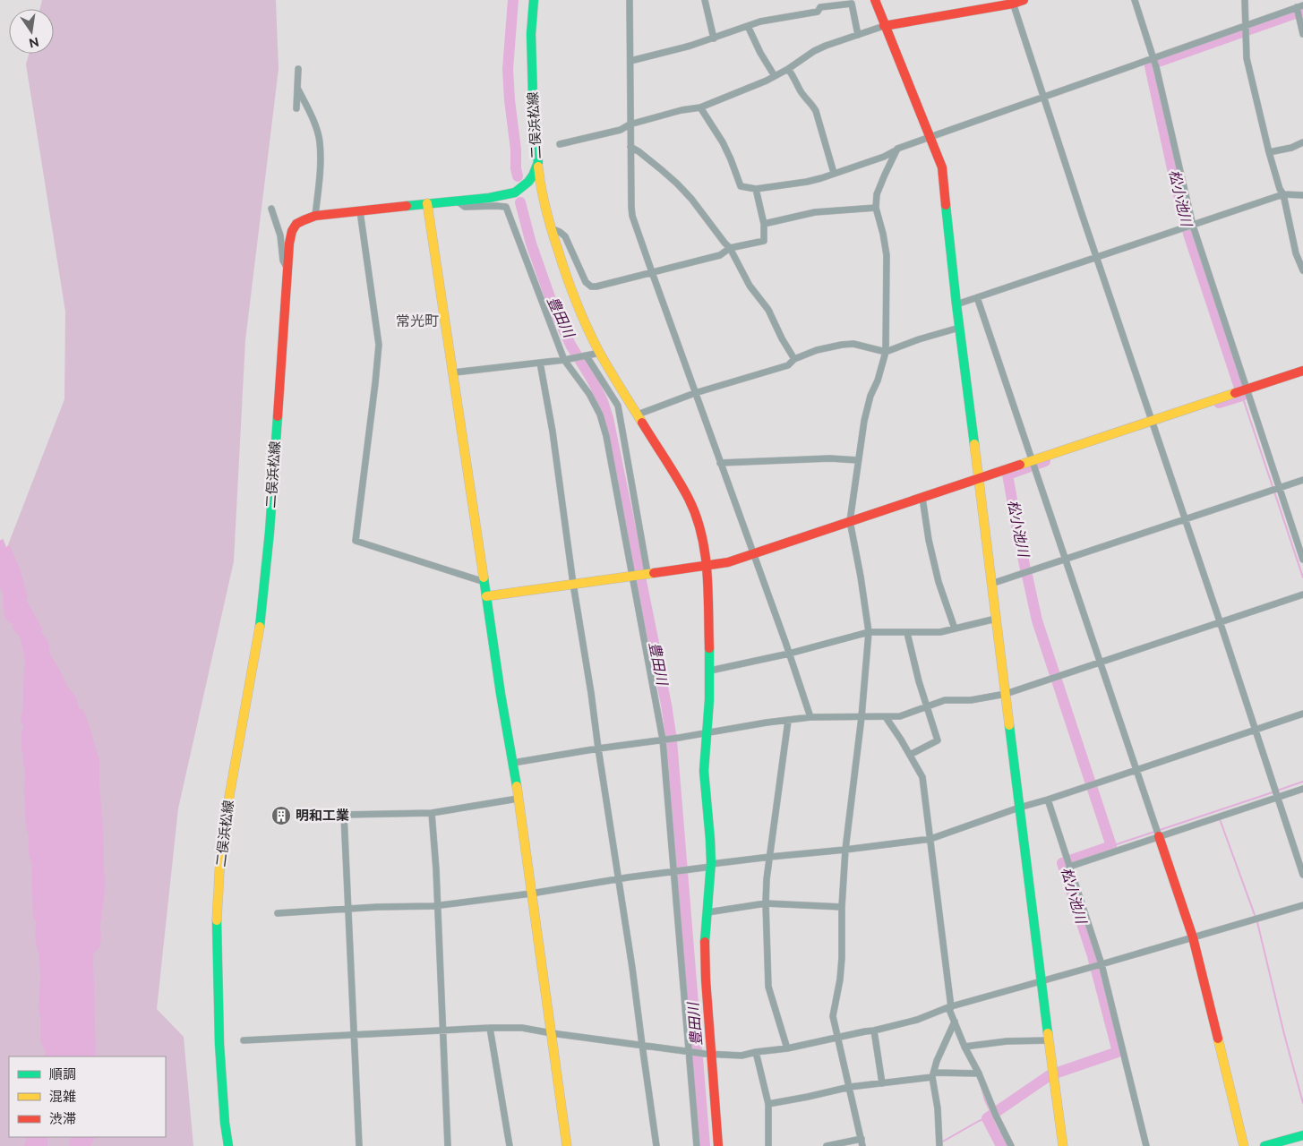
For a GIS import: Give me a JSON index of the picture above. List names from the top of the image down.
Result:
{
  "streets": {
    "street": ["二俣浜松線"]
  },
  "districts": ["常光町"],
  "water": ["松小池川", "豊田川"],
  "places": {
    "building": ["明和工業"]
  },
  "legend": ["順調", "混雑", "渋滞"],
  "north": "bottom"
}
